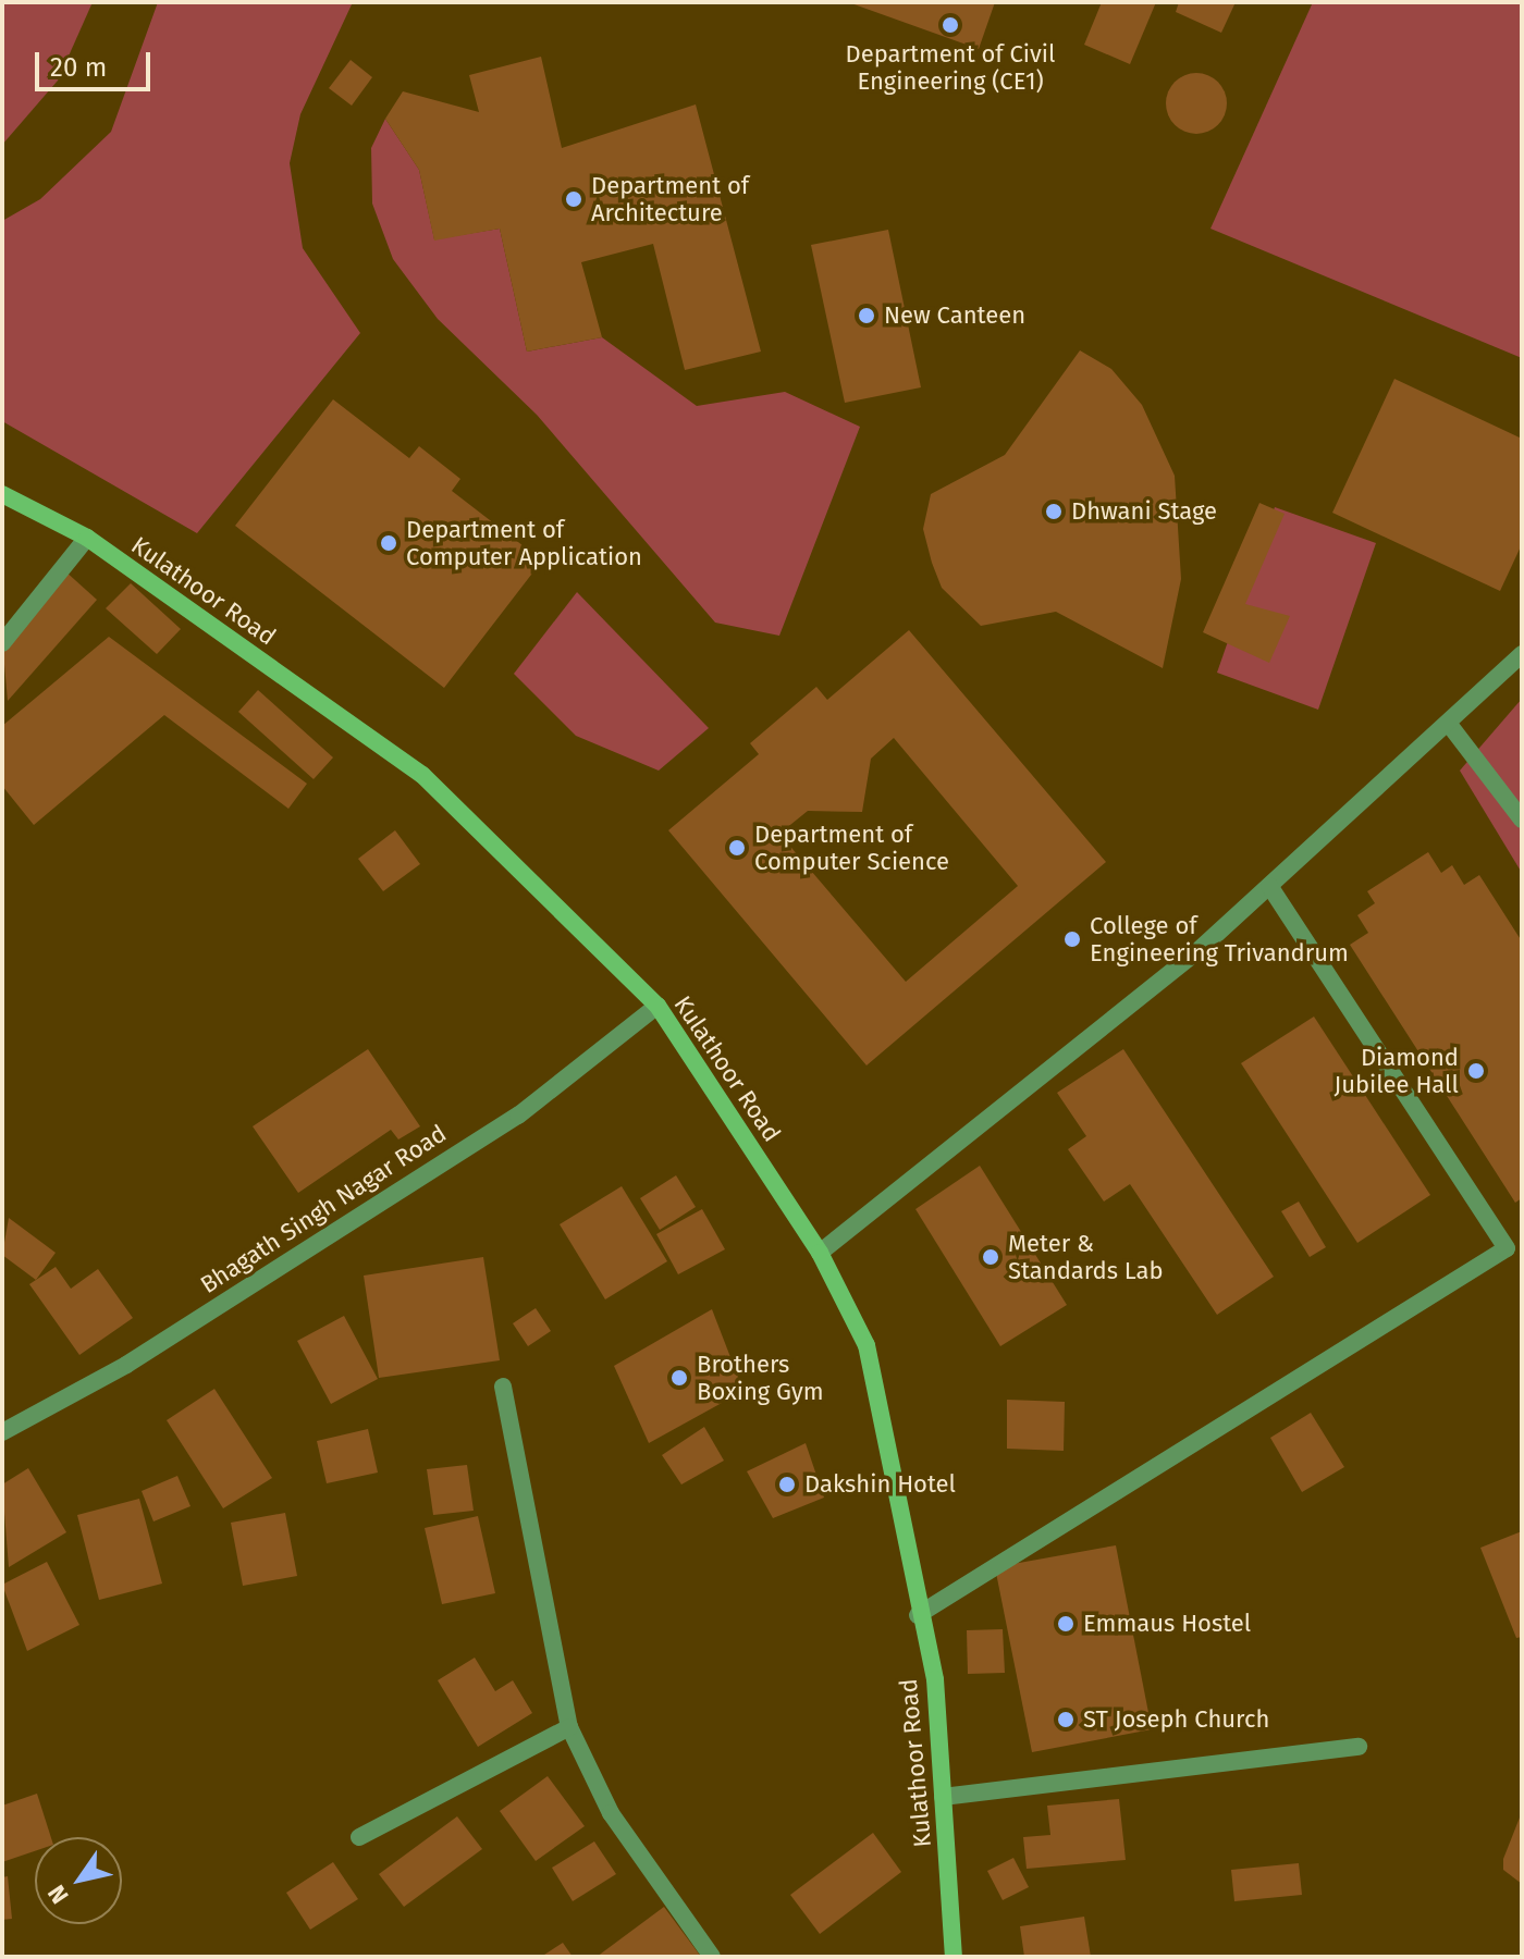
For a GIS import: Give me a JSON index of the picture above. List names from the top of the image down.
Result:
{
  "streets": {
    "main road": ["Kulathoor Road"],
    "street": ["Bhagath Singh Nagar Road"]
  },
  "crossings": [
    ["Kulathoor Road", "Bhagath Singh Nagar Road"]
  ],
  "places": [
    "Department of Civil Engineering (CE1)",
    "Department of Architecture",
    "New Canteen",
    "Dhwani Stage",
    "Department of Computer Application",
    "Department of Computer Science",
    "College of Engineering Trivandrum",
    "Diamond Jubilee Hall",
    "Meter & Standards Lab",
    "Brothers Boxing Gym",
    "Dakshin Hotel",
    "Emmaus Hostel",
    "ST Joseph Church"
  ],
  "scale_bar": "20 m",
  "north": "bottom left"
}
